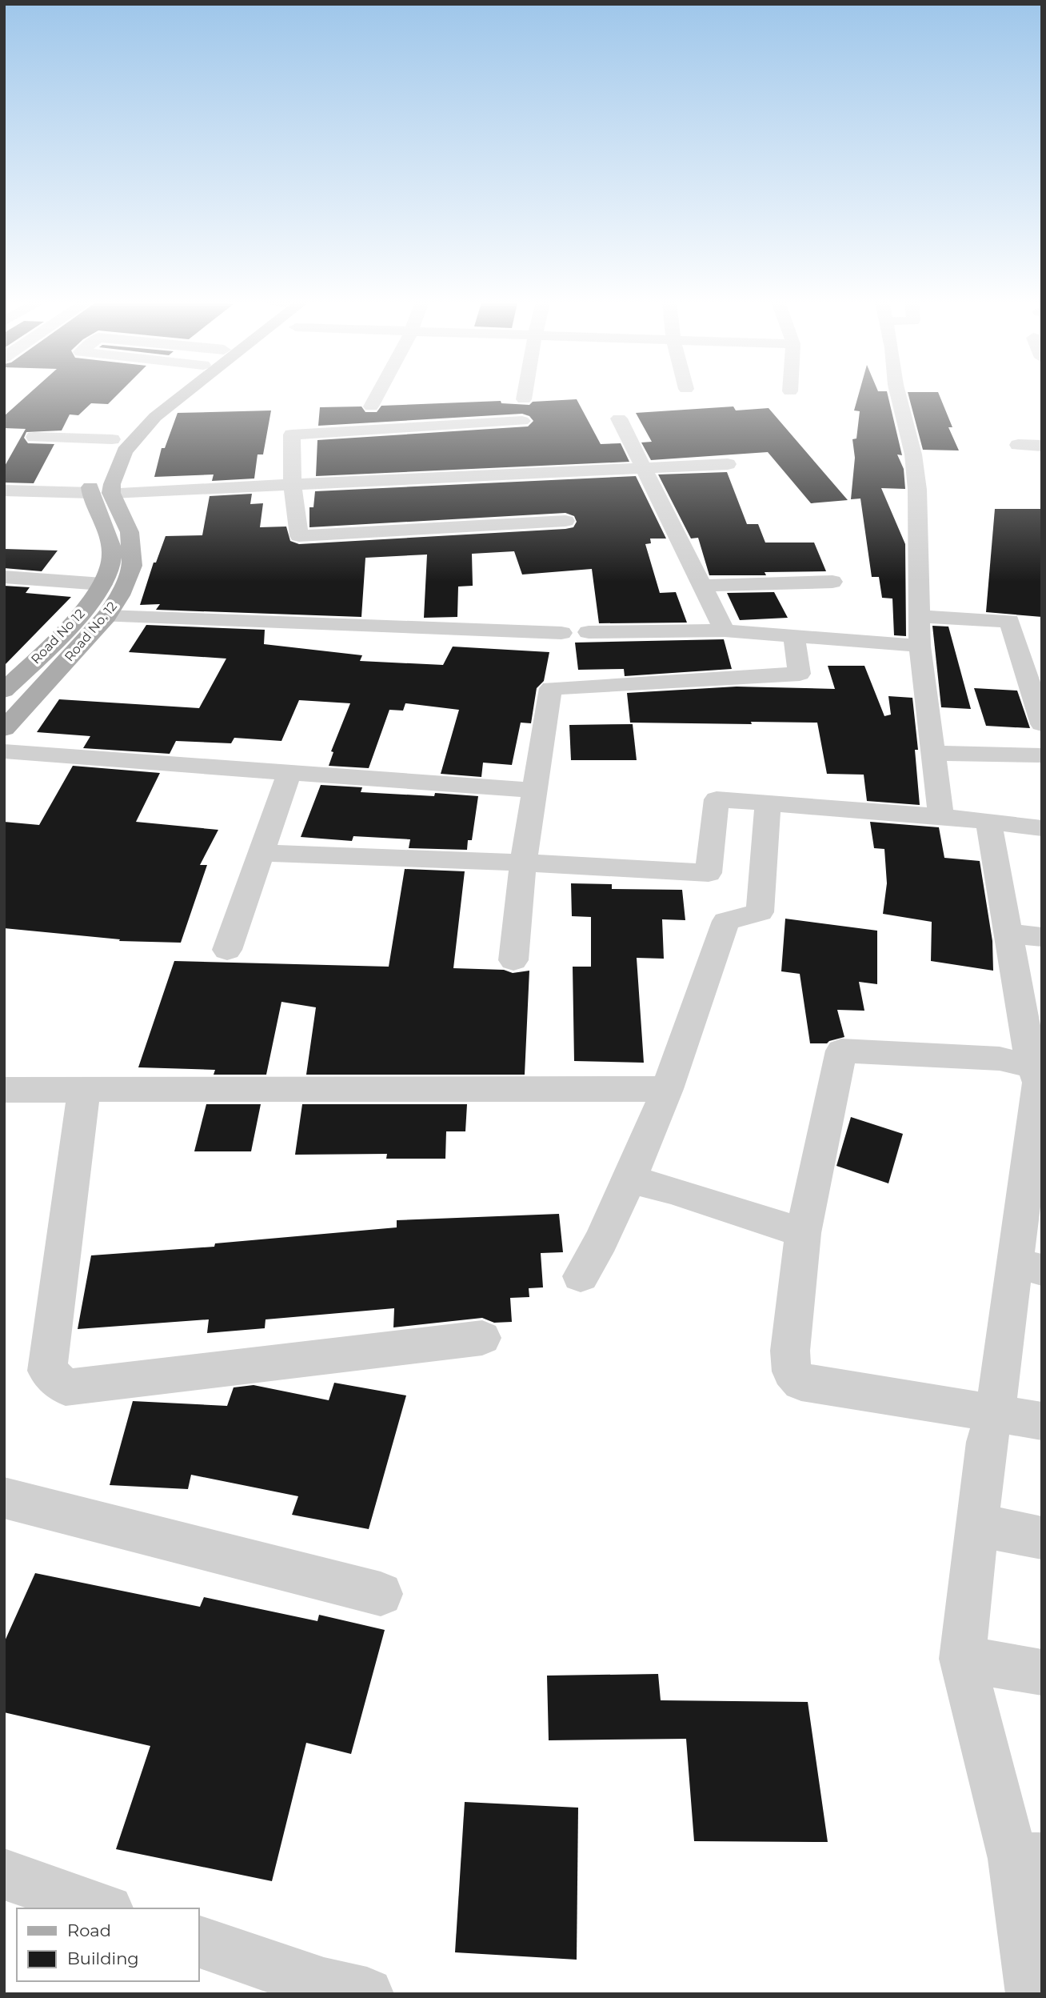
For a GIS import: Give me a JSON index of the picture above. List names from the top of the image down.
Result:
{
  "streets": {
    "main road": ["Road No. 12", "Road No 12"]
  },
  "legend": ["Road", "Building"]
}
